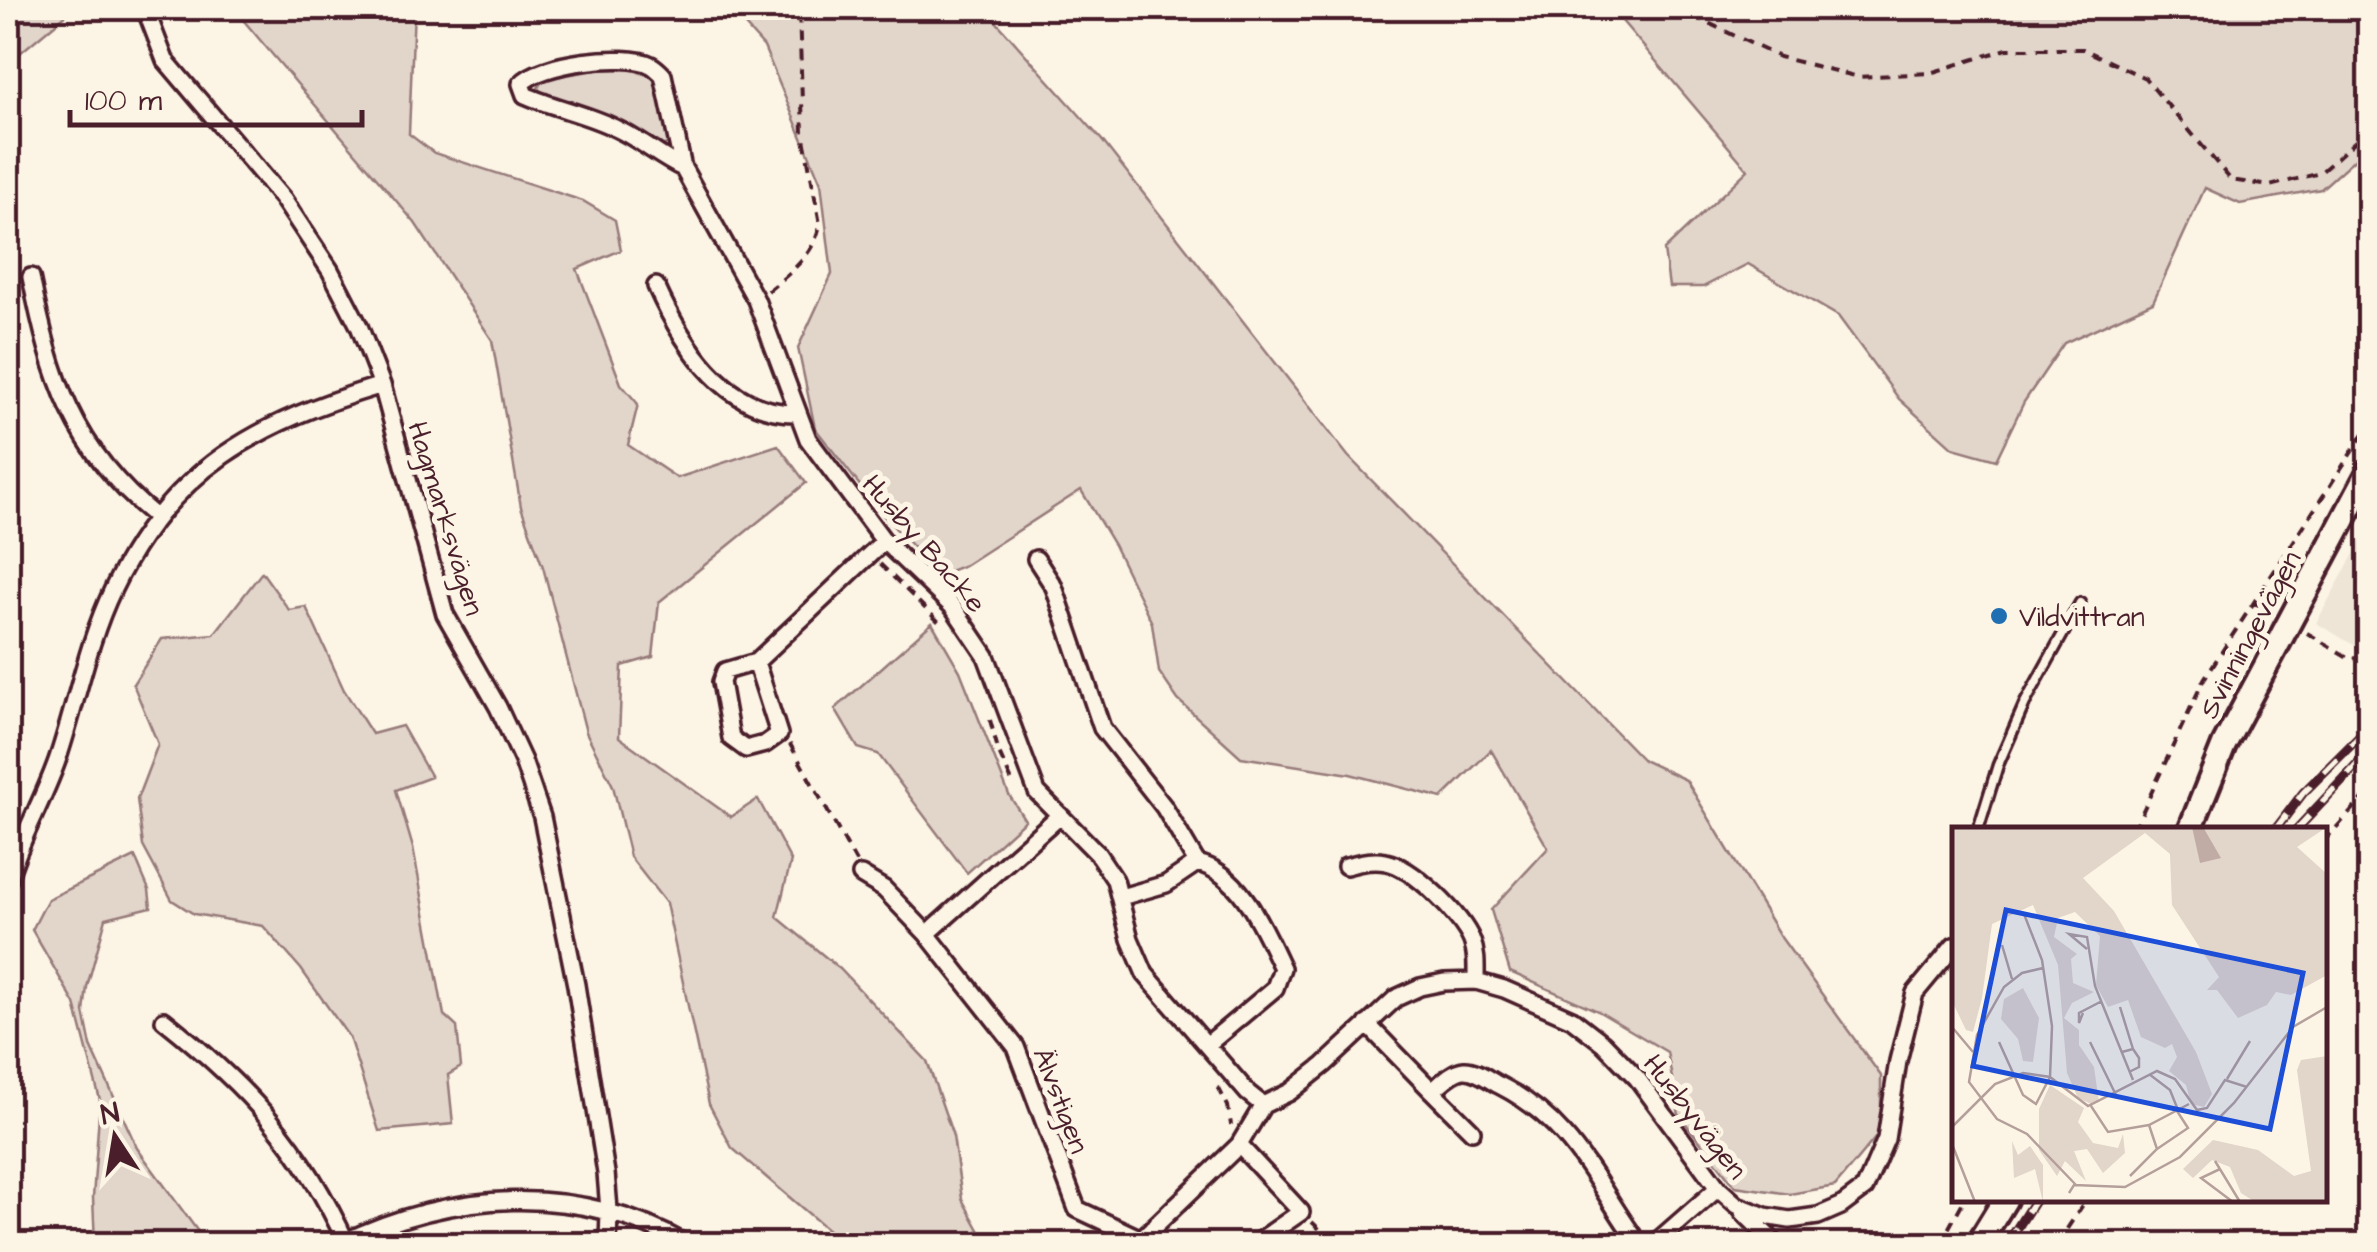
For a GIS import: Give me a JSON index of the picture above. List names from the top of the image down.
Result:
{
  "streets": {
    "main road": ["Svinningevägen"],
    "street": [
      "Hagmarksvägen",
      "Husby Backe",
      "Älvstigen",
      "Husbyvägen"
    ]
  },
  "crossings": [
    ["Husby Backe", "Husbyvägen"],
    ["Älvstigen", "Husbyvägen"]
  ],
  "places": ["Vildvittran"],
  "scale_bar": "100 m",
  "north": "top"
}
